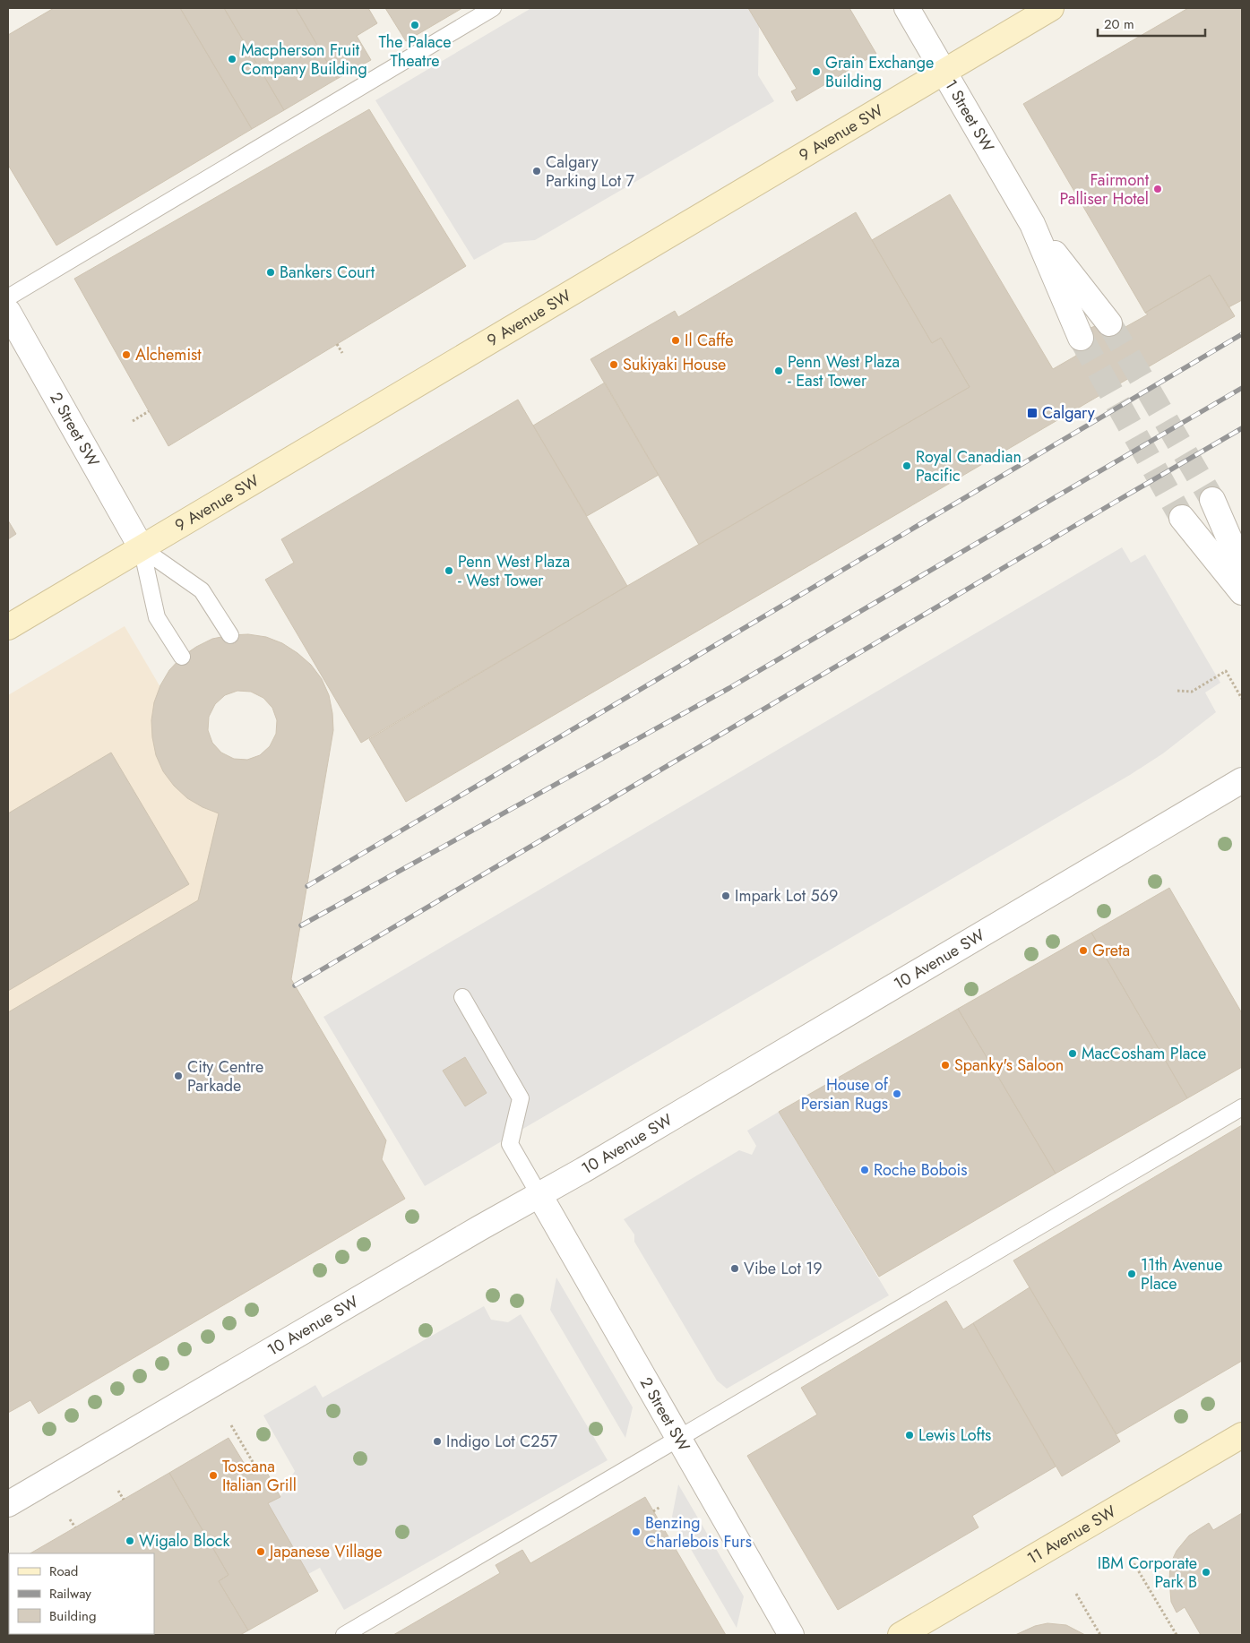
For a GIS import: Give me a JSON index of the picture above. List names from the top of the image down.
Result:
{
  "streets": {
    "main road": ["9 Avenue SW", "11 Avenue SW"],
    "street": ["1 Street SW", "2 Street SW", "10 Avenue SW"]
  },
  "crossings": [
    ["1 Street SW", "9 Avenue SW"],
    ["9 Avenue SW", "2 Street SW"],
    ["2 Street SW", "10 Avenue SW"]
  ],
  "places": {
    "other": [
      "The Palace Theatre",
      "Macpherson Fruit Company Building",
      "Grain Exchange Building",
      "Calgary Parking Lot 7",
      "Fairmont Palliser Hotel",
      "Bankers Court",
      "Il Caffe",
      "Alchemist",
      "Sukiyaki House",
      "Penn West Plaza - East Tower",
      "Royal Canadian Pacific",
      "Penn West Plaza - West Tower",
      "Impark Lot 569",
      "Greta",
      "MacCosham Place",
      "Spanky's Saloon",
      "City Centre Parkade",
      "House of Persian Rugs",
      "Roche Bobois",
      "Vibe Lot 19",
      "11th Avenue Place",
      "Lewis Lofts",
      "Indigo Lot C257",
      "Toscana Italian Grill",
      "Benzing Charlebois Furs",
      "Wigalo Block",
      "Japanese Village",
      "IBM Corporate Park B"
    ],
    "transit": ["Calgary"]
  },
  "legend": ["Road", "Railway", "Building"],
  "scale_bar": "20 m"
}
